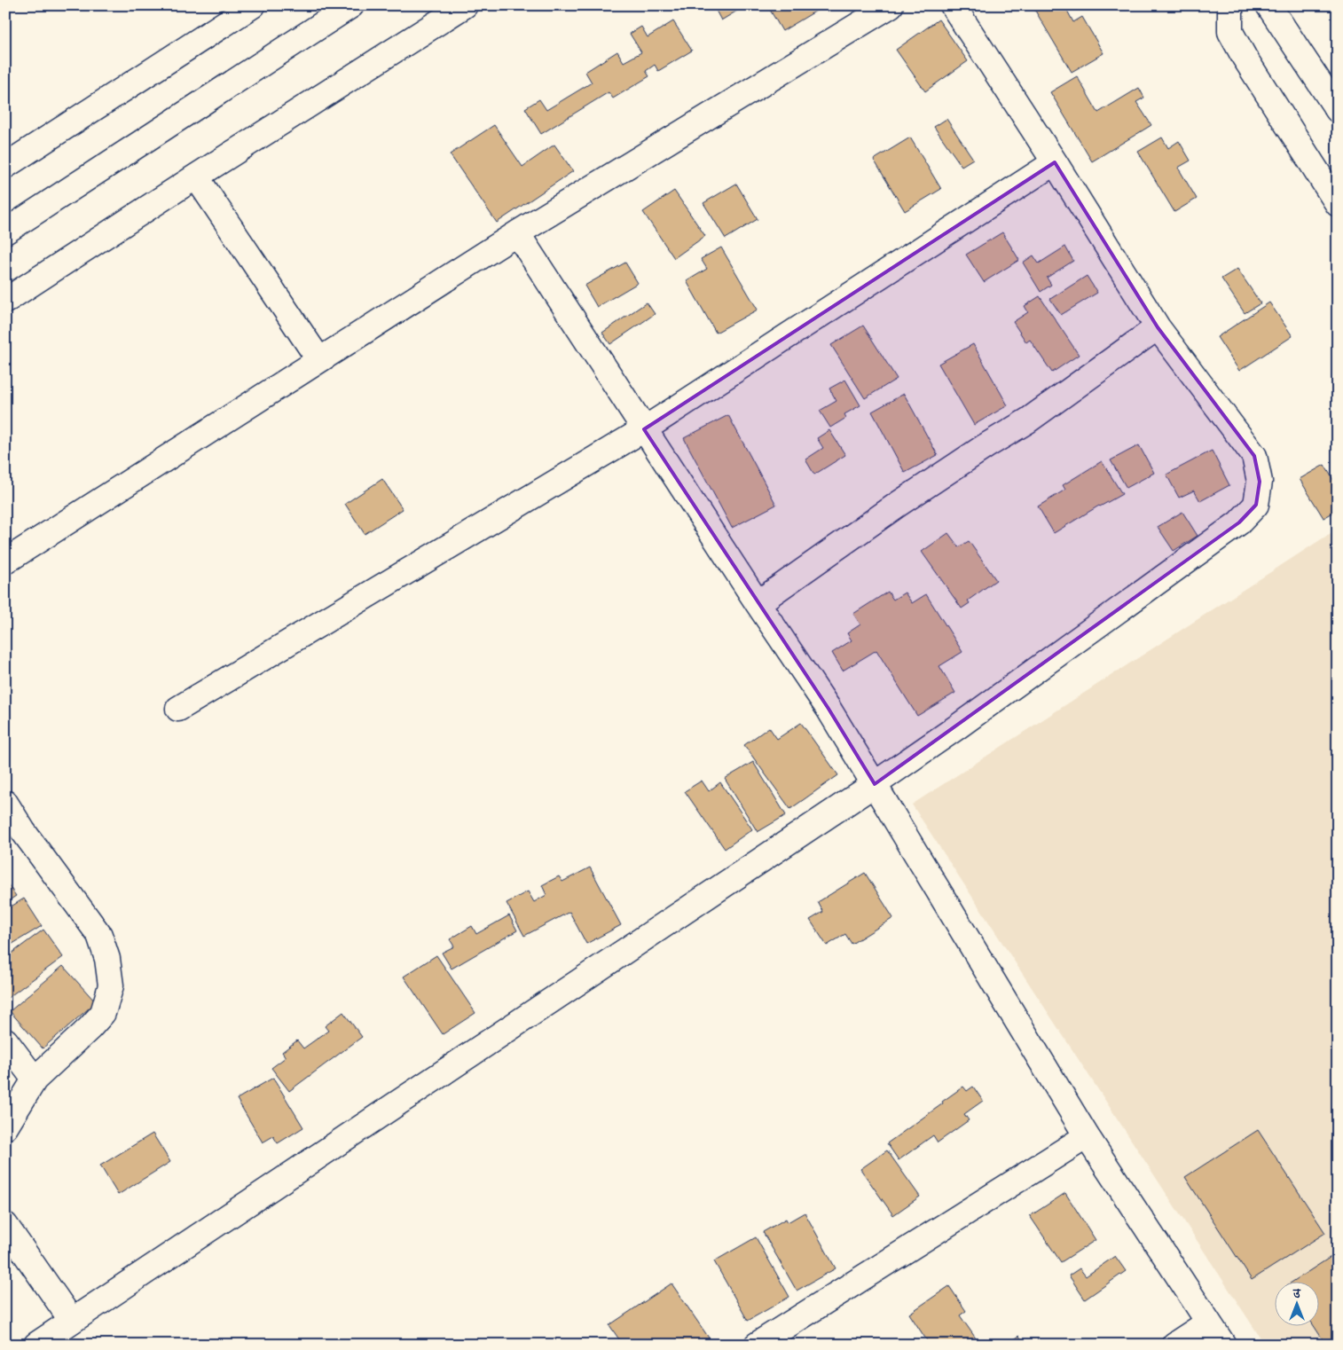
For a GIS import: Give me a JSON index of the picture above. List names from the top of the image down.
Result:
{
  "north": "top"
}
